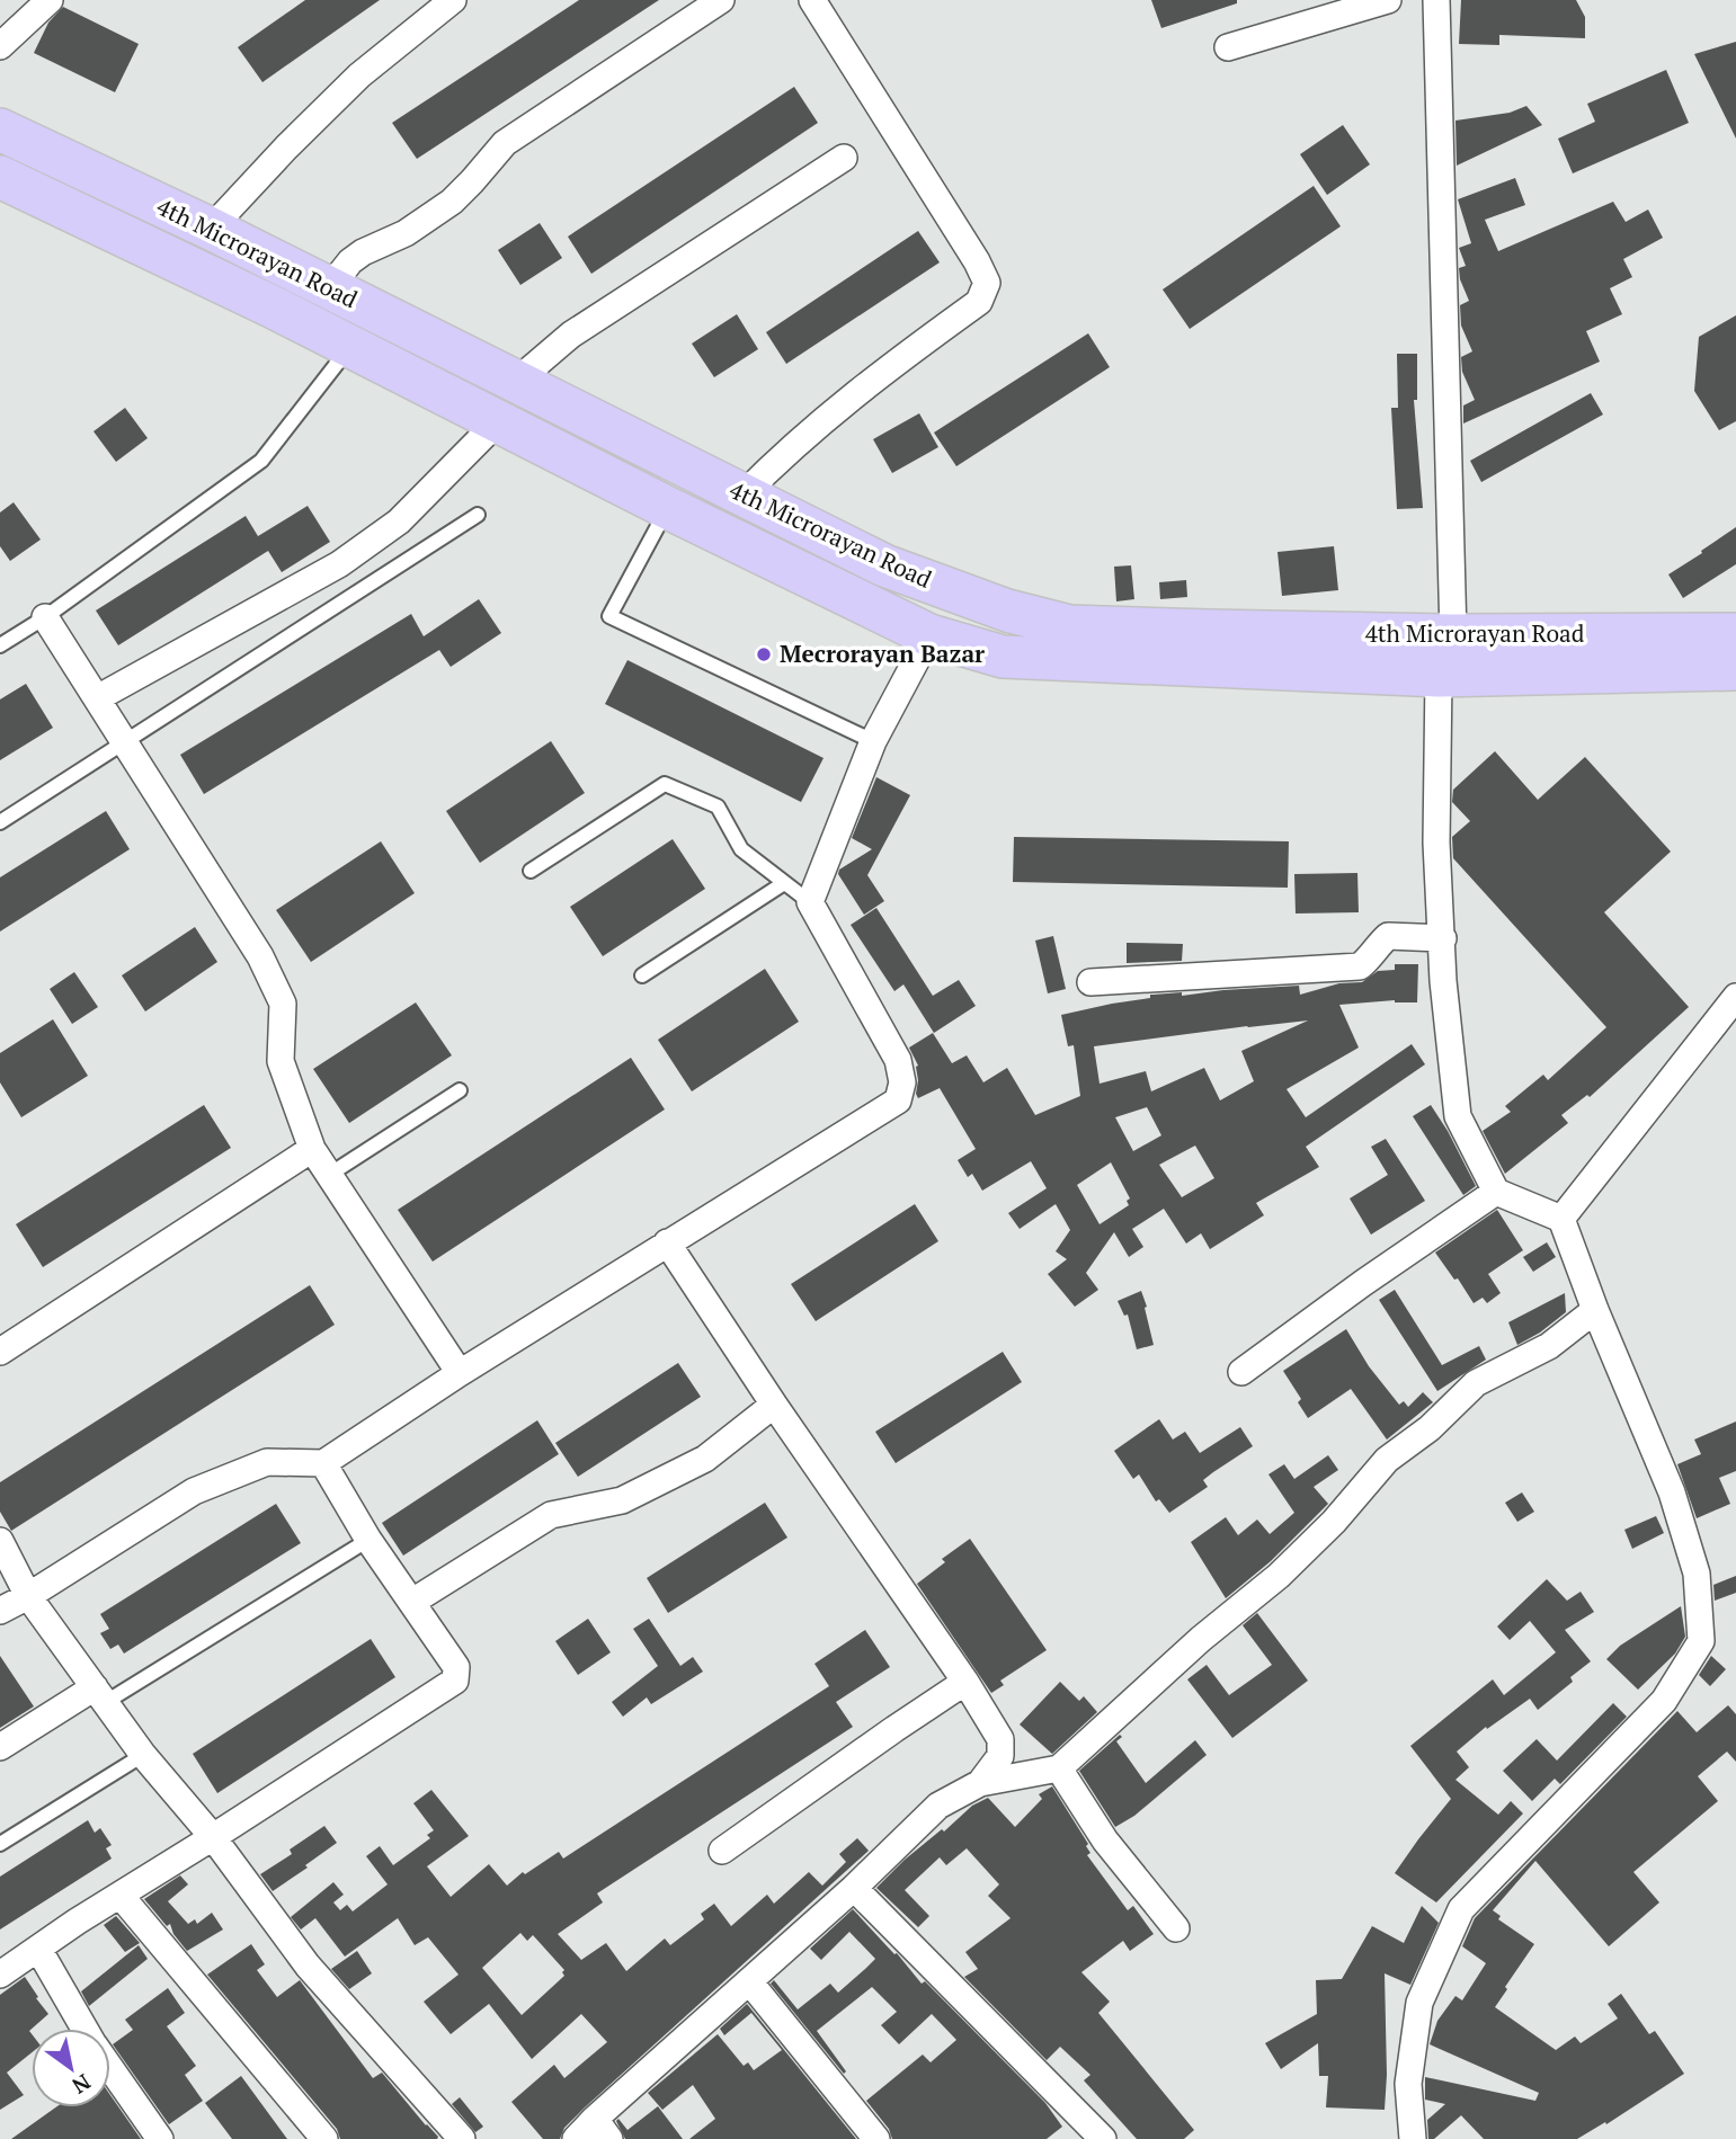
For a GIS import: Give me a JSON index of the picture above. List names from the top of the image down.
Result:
{
  "streets": {
    "main road": ["4th Microrayan Road"]
  },
  "places": ["Mecrorayan Bazar"],
  "north": "bottom right"
}
